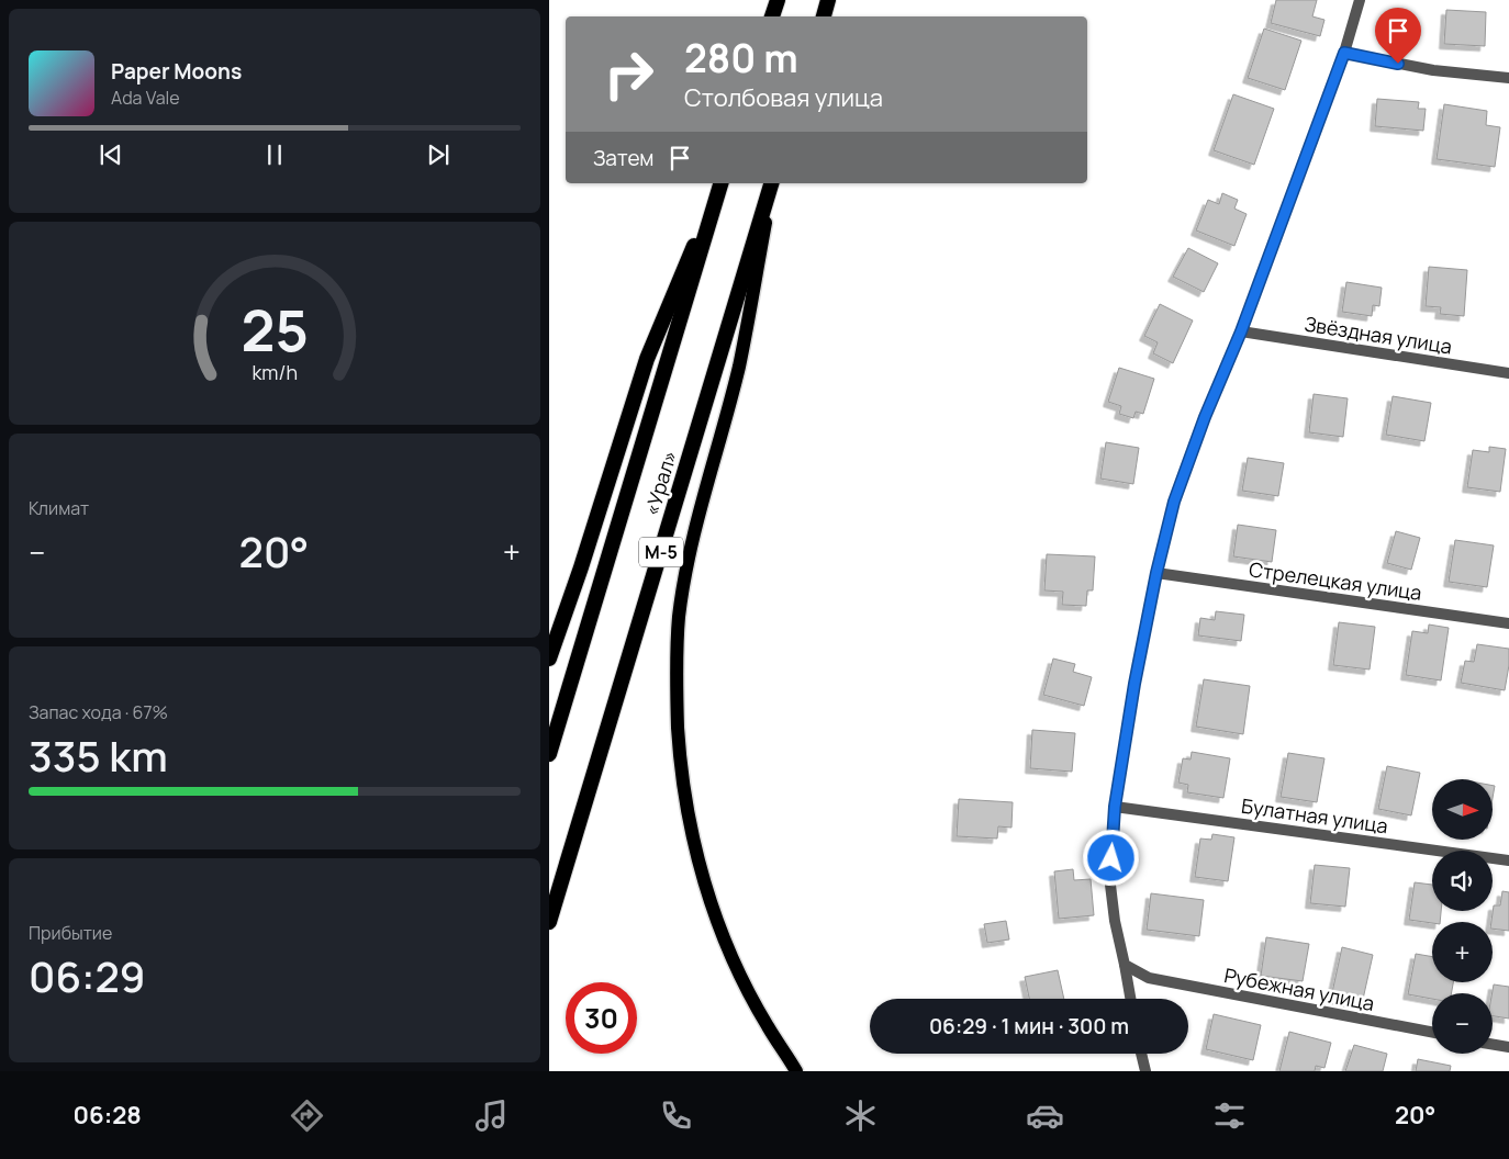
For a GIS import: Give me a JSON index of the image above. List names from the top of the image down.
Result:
{
  "streets": {
    "highway": ["«Урал»", "М-5"],
    "street": [
      "Звёздная улица",
      "Стрелецкая улица",
      "Булатная улица",
      "Рубежная улица"
    ]
  },
  "north": "right",
  "page": {
    "turn": ["280 m", "Столбовая улица"],
    "song": ["Paper Moons", "Ada Vale"],
    "then": "Затем",
    "tile": [
      "Климат",
      ["Запас хода · 67%", "335 km"],
      ["Прибытие", "06:29"]
    ],
    "heat": ["−", "20°", "+"],
    "map_buttons": ["+", "−"],
    "limit": "30",
    "trip": "06:29 · 1 мин · 300 m",
    "tabs": ["06:28", "20°"],
    "gauge": ["25", "km/h"]
  }
}
